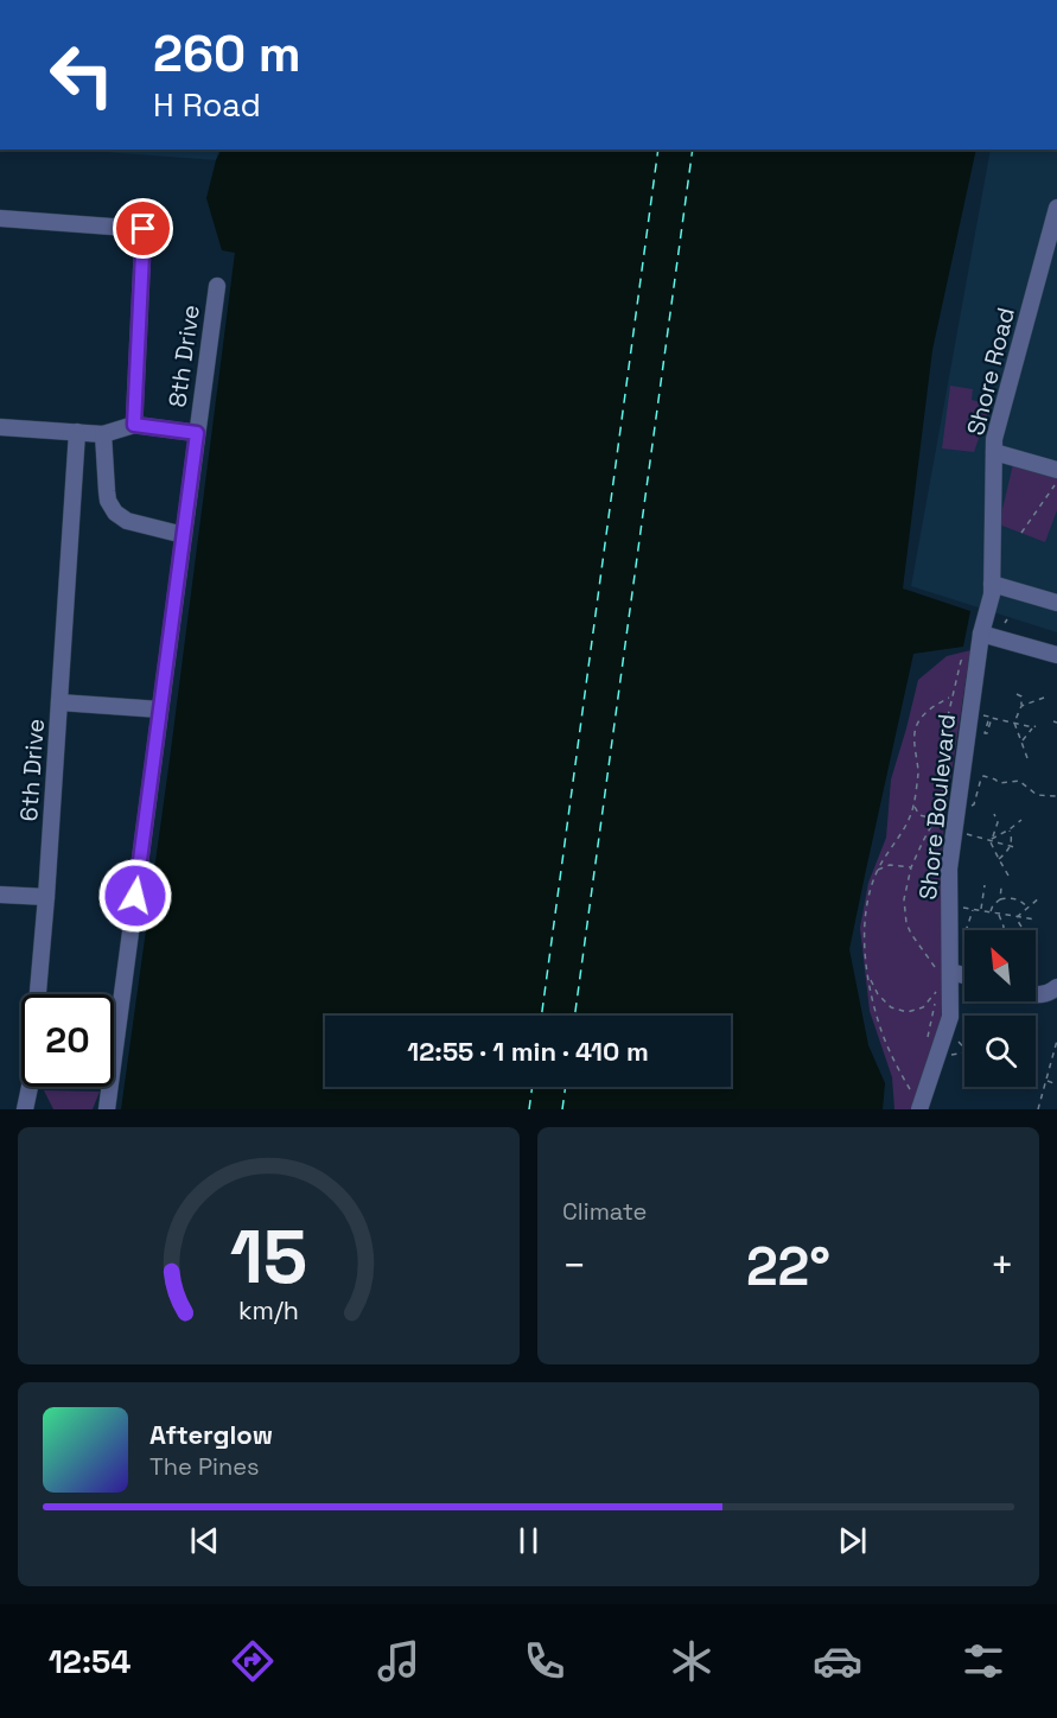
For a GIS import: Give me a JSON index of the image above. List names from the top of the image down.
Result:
{
  "streets": {
    "street": [
      "8th Drive",
      "Shore Road",
      "6th Drive",
      "Shore Boulevard"
    ]
  },
  "crossings": [
    ["Shore Road", "Shore Boulevard"]
  ],
  "north": "top left",
  "page": {
    "turn": ["260 m", "H Road"],
    "limit": "20",
    "trip": "12:55 · 1 min · 410 m",
    "tile": "Climate",
    "heat": ["−", "22°", "+"],
    "song": ["Afterglow", "The Pines"],
    "tabs": "12:54",
    "gauge": ["15", "km/h"]
  }
}
